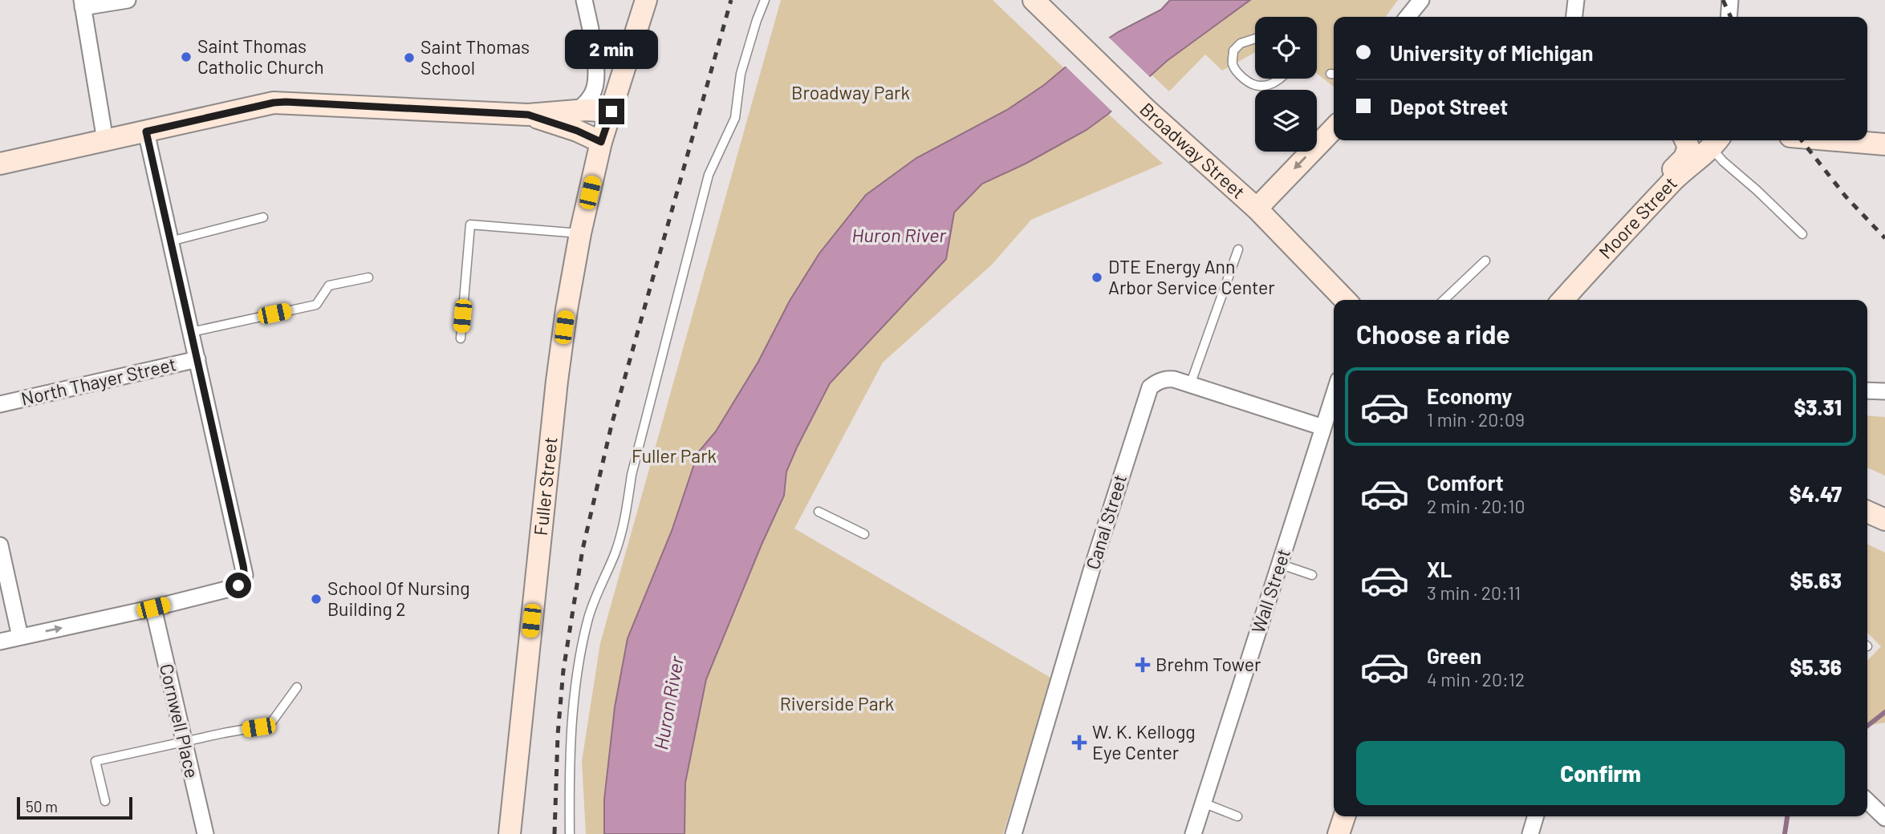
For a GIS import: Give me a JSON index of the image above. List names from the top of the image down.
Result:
{
  "streets": {
    "main road": ["Broadway Street", "Moore Street", "Fuller Street"],
    "street": [
      "North Thayer Street",
      "Canal Street",
      "Wall Street",
      "Cornwell Place"
    ]
  },
  "crossings": [
    ["Canal Street", "Wall Street"]
  ],
  "water": ["Huron River"],
  "parks": ["Broadway Park", "Fuller Park", "Riverside Park"],
  "places": {
    "other": [
      "Saint Thomas Catholic Church",
      "Saint Thomas School",
      "DTE Energy Ann Arbor Service Center",
      "School Of Nursing Building 2"
    ],
    "health": ["Brehm Tower", "W. K. Kellogg Eye Center"]
  },
  "scale_bar": "50 m",
  "page": {
    "banner": ["University of Michigan", "Depot Street"],
    "bubble": "2 min",
    "heading": "Choose a ride",
    "list": [
      {
        "name": "Economy",
        "note": "1 min · 20:09",
        "value": "$3.31"
      },
      {
        "name": "Comfort",
        "note": "2 min · 20:10",
        "value": "$4.47"
      },
      {
        "name": "XL",
        "note": "3 min · 20:11",
        "value": "$5.63"
      },
      {
        "name": "Green",
        "note": "4 min · 20:12",
        "value": "$5.36"
      }
    ],
    "buttons": "Confirm",
    "scale": "50 m"
  }
}
